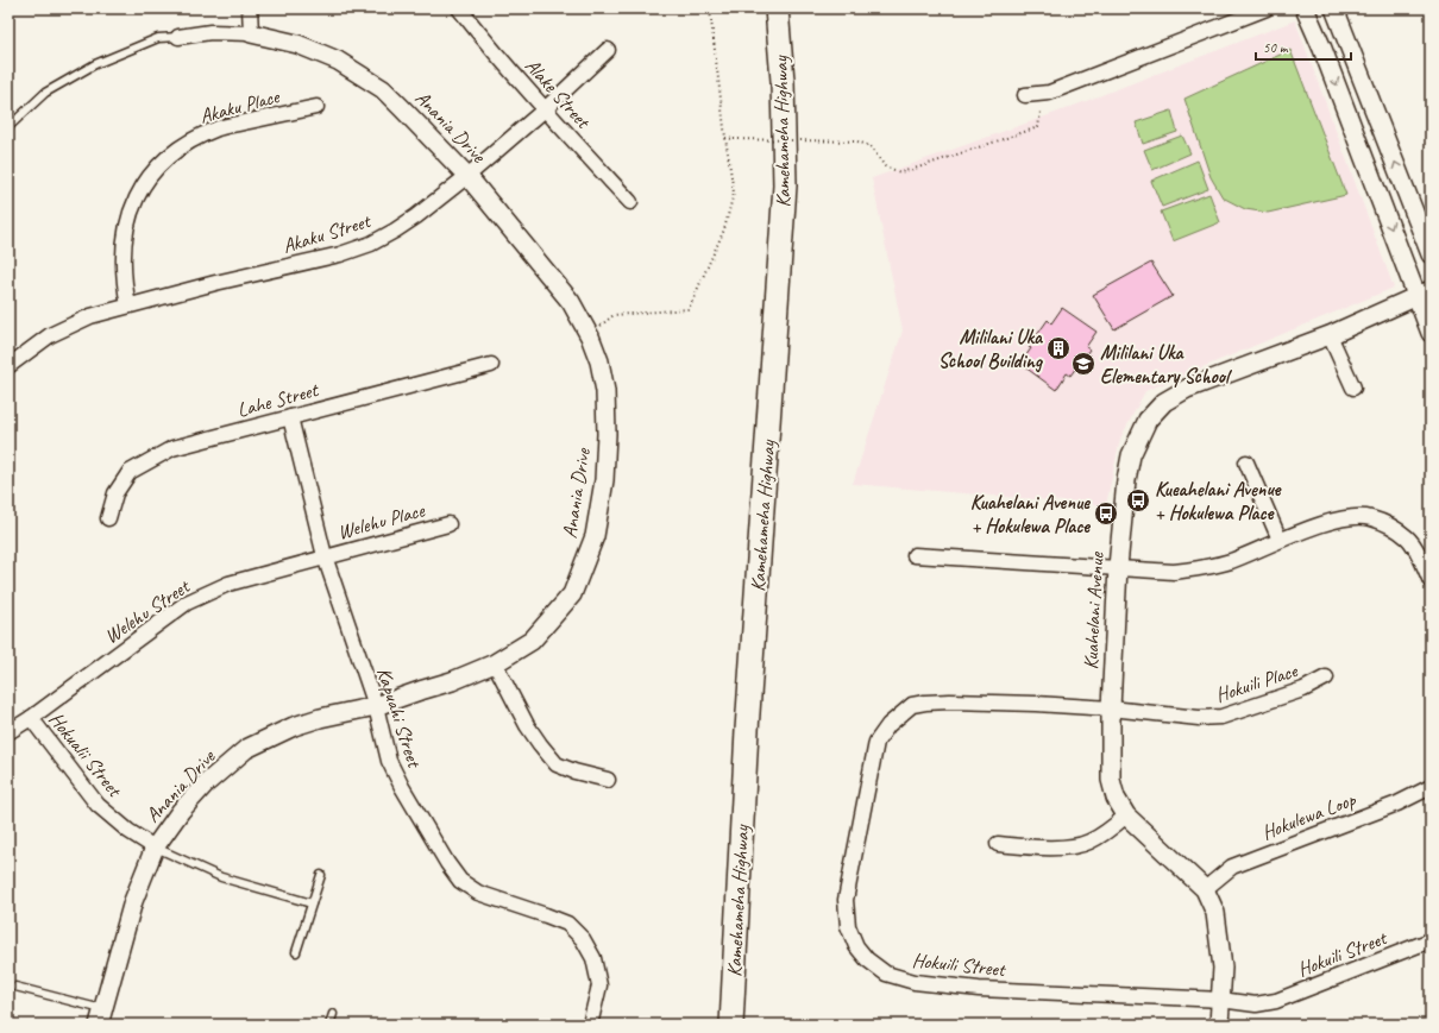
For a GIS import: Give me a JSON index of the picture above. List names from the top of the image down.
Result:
{
  "streets": {
    "main road": ["Kamehameha Highway"],
    "street": [
      "Alake Street",
      "Akaku Place",
      "Anania Drive",
      "Akaku Street",
      "Lahe Street",
      "Welehu Place",
      "Welehu Street",
      "Kuahelani Avenue",
      "Hokuili Place",
      "Kapuahi Street",
      "Hokualii Street",
      "Hokulewa Loop",
      "Hokuili Street"
    ]
  },
  "crossings": [
    ["Alake Street", "Akaku Street"],
    ["Akaku Place", "Akaku Street"],
    ["Anania Drive", "Akaku Street"],
    ["Anania Drive", "Kapuahi Street"],
    ["Anania Drive", "Hokualii Street"],
    ["Lahe Street", "Kapuahi Street"],
    ["Welehu Place", "Welehu Street"],
    ["Welehu Place", "Kapuahi Street"],
    ["Welehu Street", "Kapuahi Street"],
    ["Welehu Street", "Hokualii Street"],
    ["Kuahelani Avenue", "Hokuili Place"],
    ["Kuahelani Avenue", "Hokulewa Loop"],
    ["Kuahelani Avenue", "Hokuili Street"],
    ["Hokuili Place", "Hokuili Street"]
  ],
  "places": {
    "building": ["Mililani Uka School Building"],
    "school or university": ["Mililani Uka Elementary School"],
    "bus stop": ["Kueahelani Avenue + Hokulewa Place", "Kuahelani Avenue + Hokulewa Place"]
  },
  "scale_bar": "50 m"
}
